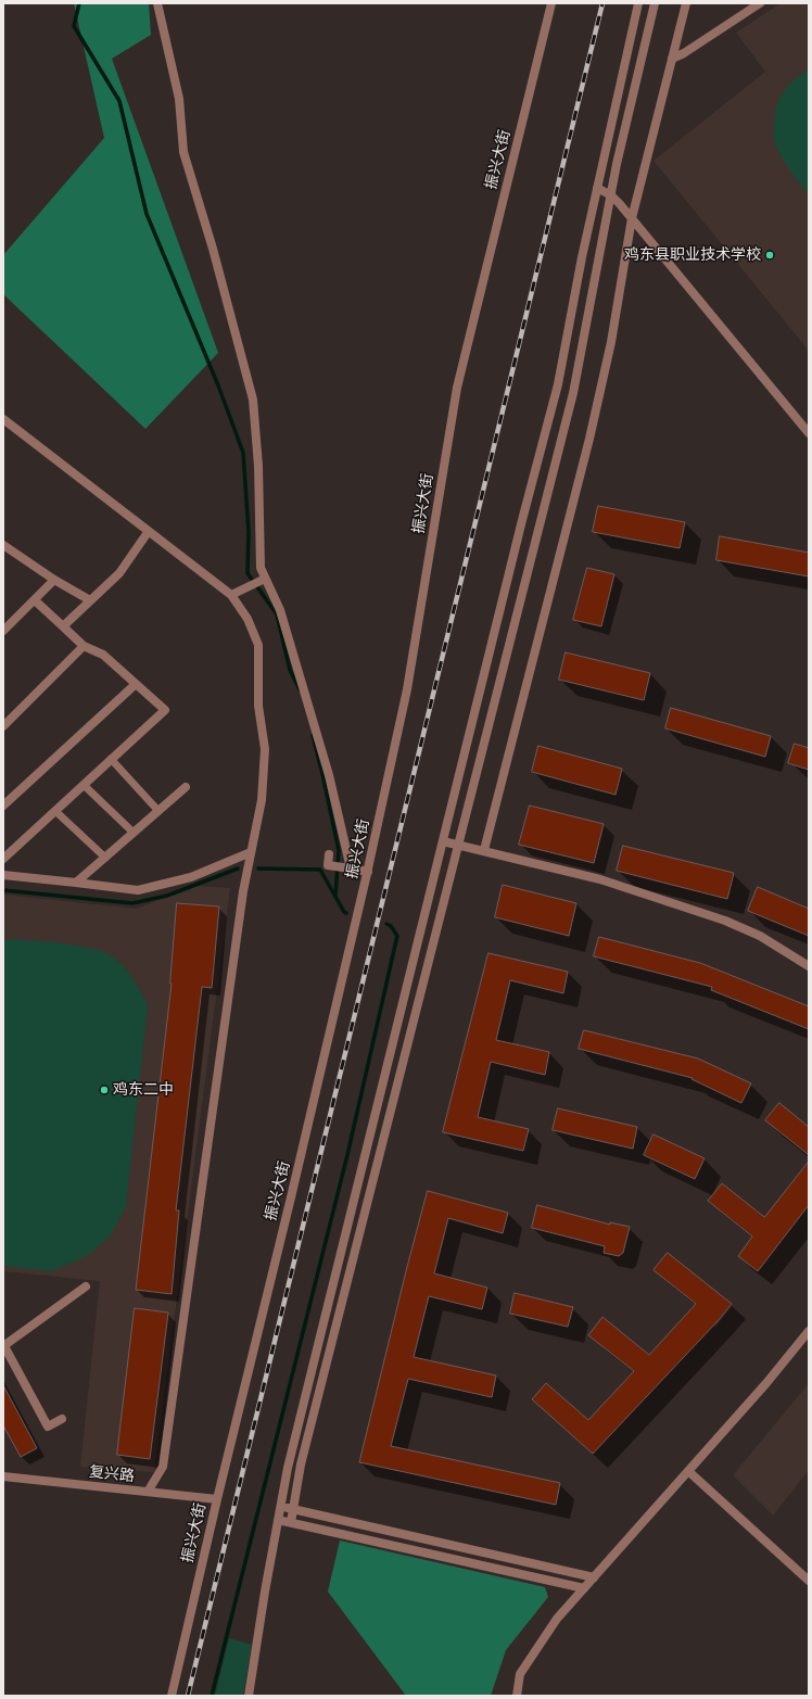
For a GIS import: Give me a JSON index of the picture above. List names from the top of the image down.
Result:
{
  "streets": {
    "street": ["振兴大街", "复兴路"]
  },
  "crossings": [
    ["振兴大街", "复兴路"]
  ],
  "places": ["鸡东县职业技术学校", "鸡东二中"]
}
